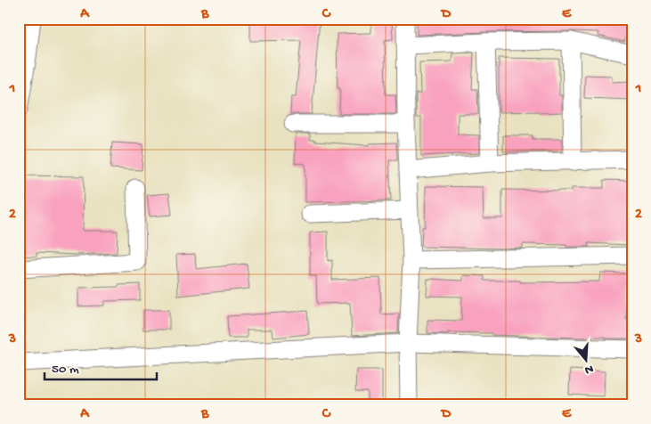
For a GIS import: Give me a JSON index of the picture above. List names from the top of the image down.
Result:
{
  "scale_bar": "50 m",
  "north": "bottom",
  "grid": {
    "columns": [
      "A",
      "B",
      "C",
      "D",
      "E"
    ],
    "rows": ["1", "2", "3"]
  }
}
